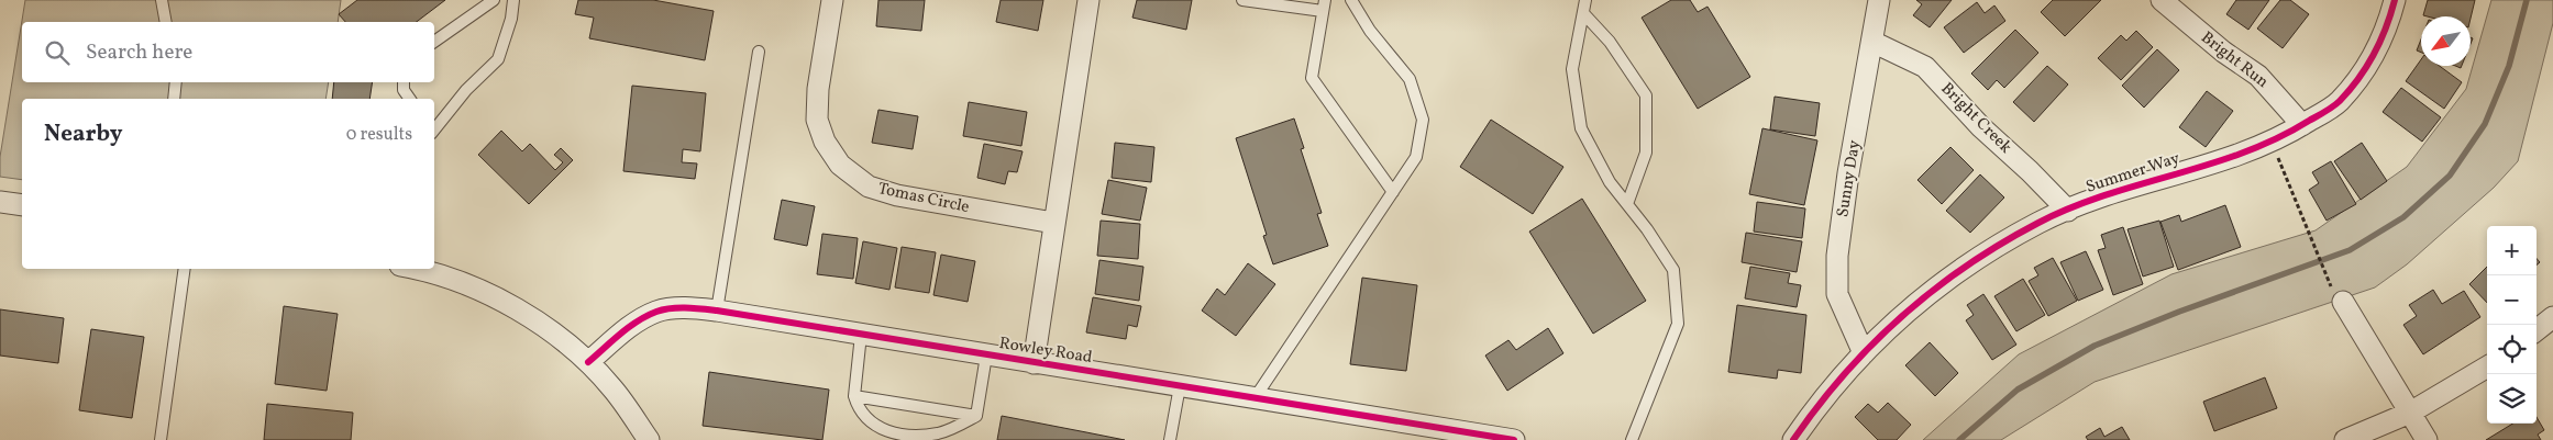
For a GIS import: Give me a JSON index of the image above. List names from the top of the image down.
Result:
{
  "streets": {
    "street": [
      "Bright Run",
      "Bright Creek",
      "Summer Way",
      "Sunny Day",
      "Tomas Circle",
      "Rowley Road"
    ]
  },
  "crossings": [
    ["Bright Run", "Summer Way"],
    ["Bright Creek", "Summer Way"],
    ["Bright Creek", "Sunny Day"],
    ["Summer Way", "Sunny Day"]
  ],
  "north": "bottom left",
  "page": {
    "search": "Search here",
    "heading": ["Nearby", "0 results"],
    "map_buttons": ["+", "−"]
  }
}
